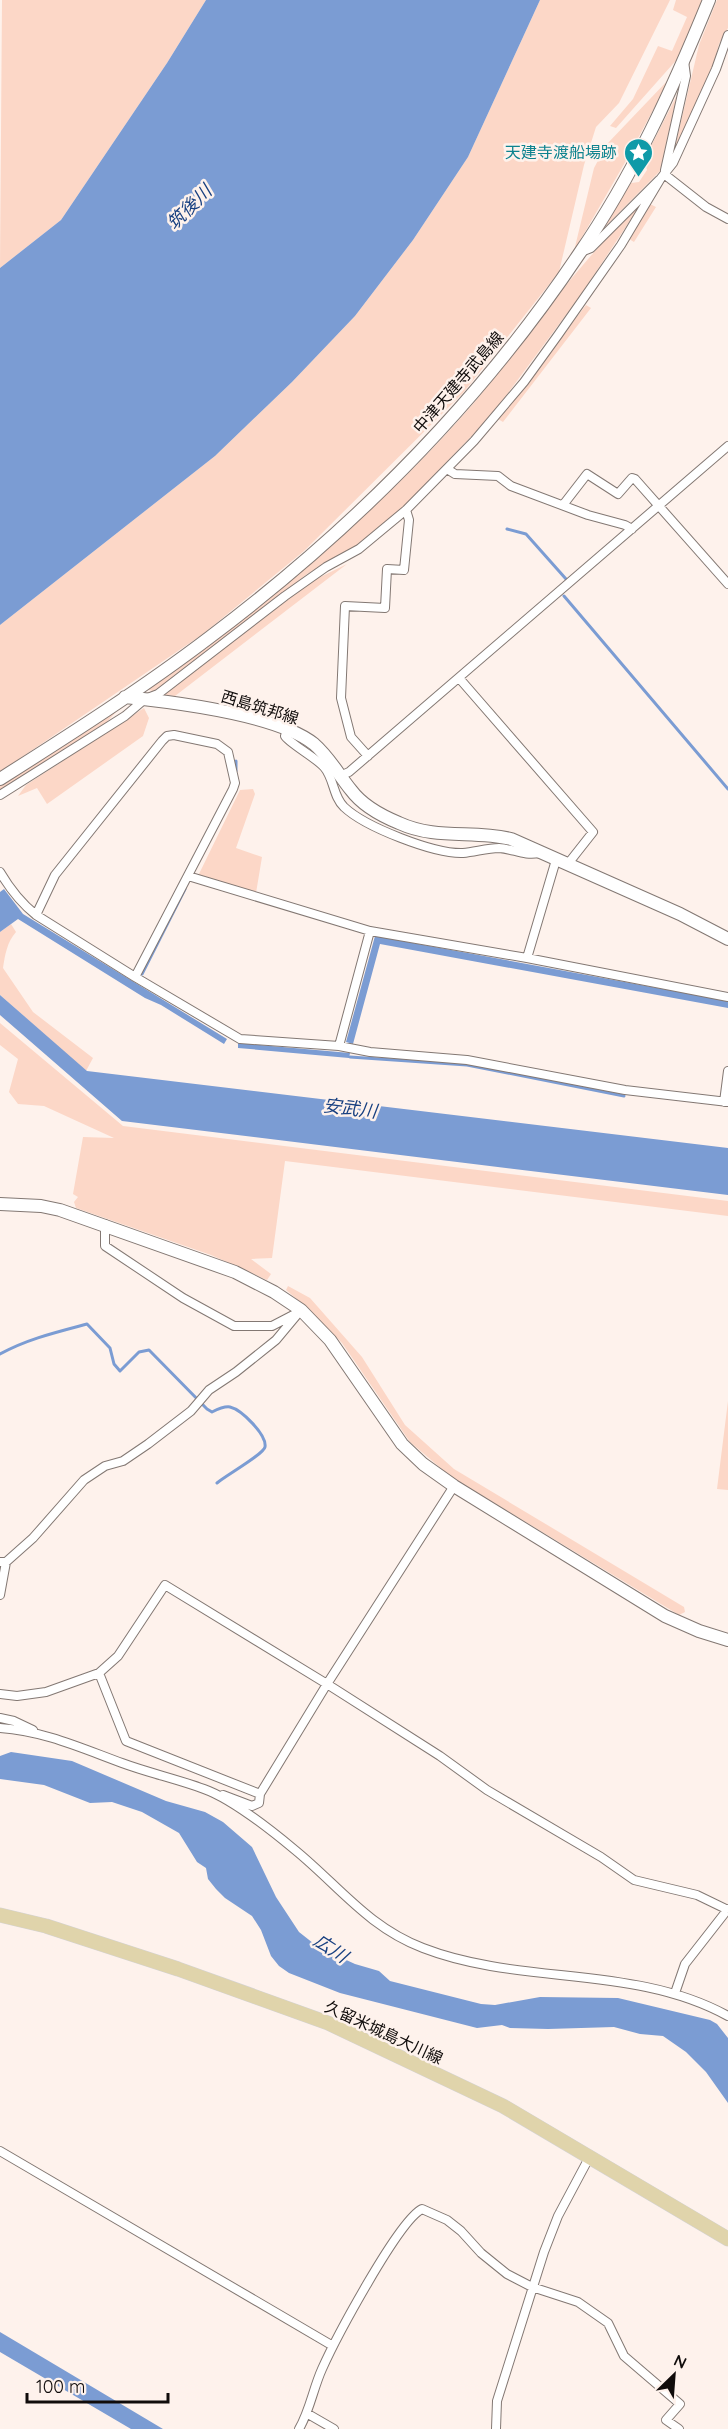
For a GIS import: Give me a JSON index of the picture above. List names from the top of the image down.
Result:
{
  "streets": {
    "main road": ["中津天建寺武島線", "西島筑邦線", "久留米城島大川線"]
  },
  "crossings": [
    ["中津天建寺武島線", "西島筑邦線"]
  ],
  "water": ["筑後川", "安武川", "広川"],
  "places": {
    "place": ["天建寺渡船場跡"]
  },
  "scale_bar": "100 m",
  "north": "top right"
}
